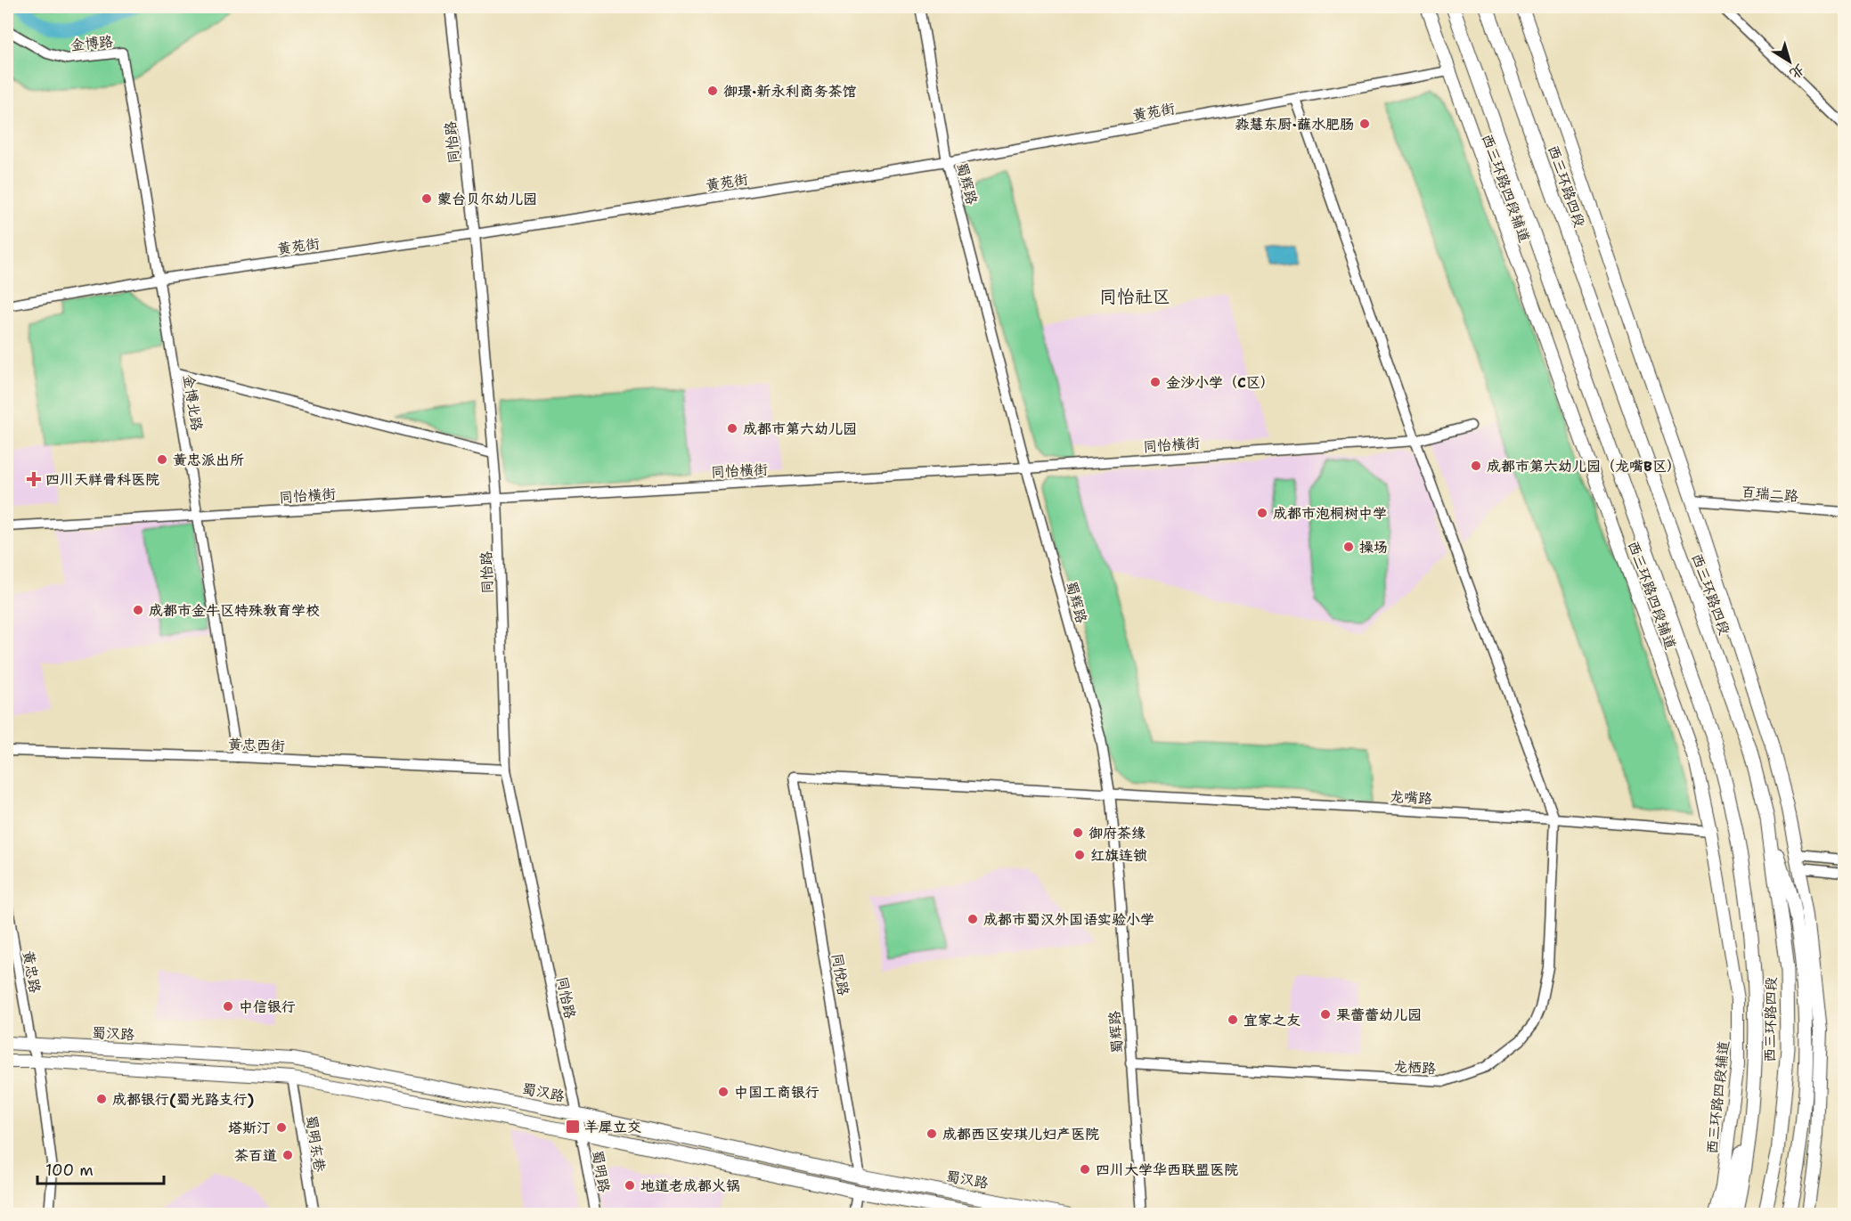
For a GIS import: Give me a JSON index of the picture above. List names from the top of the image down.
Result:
{
  "streets": {
    "highway": ["西三环路四段", "蜀汉路"],
    "main road": ["西三环路四段辅道"],
    "street": [
      "金博路",
      "黄苑街",
      "同怡路",
      "蜀辉路",
      "金博北路",
      "同怡横街",
      "百瑞二路",
      "黄忠西街",
      "龙嘴路",
      "黄忠路",
      "同悦路",
      "龙栖路",
      "蜀明东巷",
      "蜀明路"
    ]
  },
  "crossings": [
    ["金博路", "金博北路"],
    ["黄苑街", "同怡路"],
    ["黄苑街", "蜀辉路"],
    ["黄苑街", "西三环路四段辅道"],
    ["黄苑街", "金博北路"],
    ["同怡路", "同怡横街"],
    ["同怡路", "黄忠西街"],
    ["同怡路", "蜀汉路"],
    ["同怡路", "蜀明路"],
    ["蜀辉路", "同怡横街"],
    ["蜀辉路", "龙嘴路"],
    ["蜀辉路", "龙栖路"],
    ["西三环路四段辅道", "龙嘴路"],
    ["金博北路", "同怡横街"],
    ["金博北路", "黄忠西街"],
    ["龙嘴路", "同悦路"],
    ["龙嘴路", "龙栖路"],
    ["黄忠路", "蜀汉路"],
    ["同悦路", "蜀汉路"]
  ],
  "districts": ["同怡社区"],
  "places": {
    "other": [
      "御璟·新永利商务茶馆",
      "淼慧东厨·蘸水肥肠",
      "蒙台贝尔幼儿园",
      "金沙小学（C区）",
      "成都市第六幼儿园",
      "黄忠派出所",
      "成都市第六幼儿园（龙嘴B区）",
      "成都市泡桐树中学",
      "操场",
      "成都市金牛区特殊教育学校",
      "御府茶缘",
      "红旗连锁",
      "成都市蜀汉外国语实验小学",
      "中信银行",
      "果蕾蕾幼儿园",
      "宜家之友",
      "中国工商银行",
      "成都银行(蜀光路支行)",
      "塔斯汀",
      "成都西区安琪儿妇产医院",
      "茶百道",
      "四川大学华西联盟医院",
      "地道老成都火锅"
    ],
    "health": ["四川天祥骨科医院"],
    "transit": ["羊犀立交"]
  },
  "scale_bar": "100 m",
  "north": "bottom right"
}
